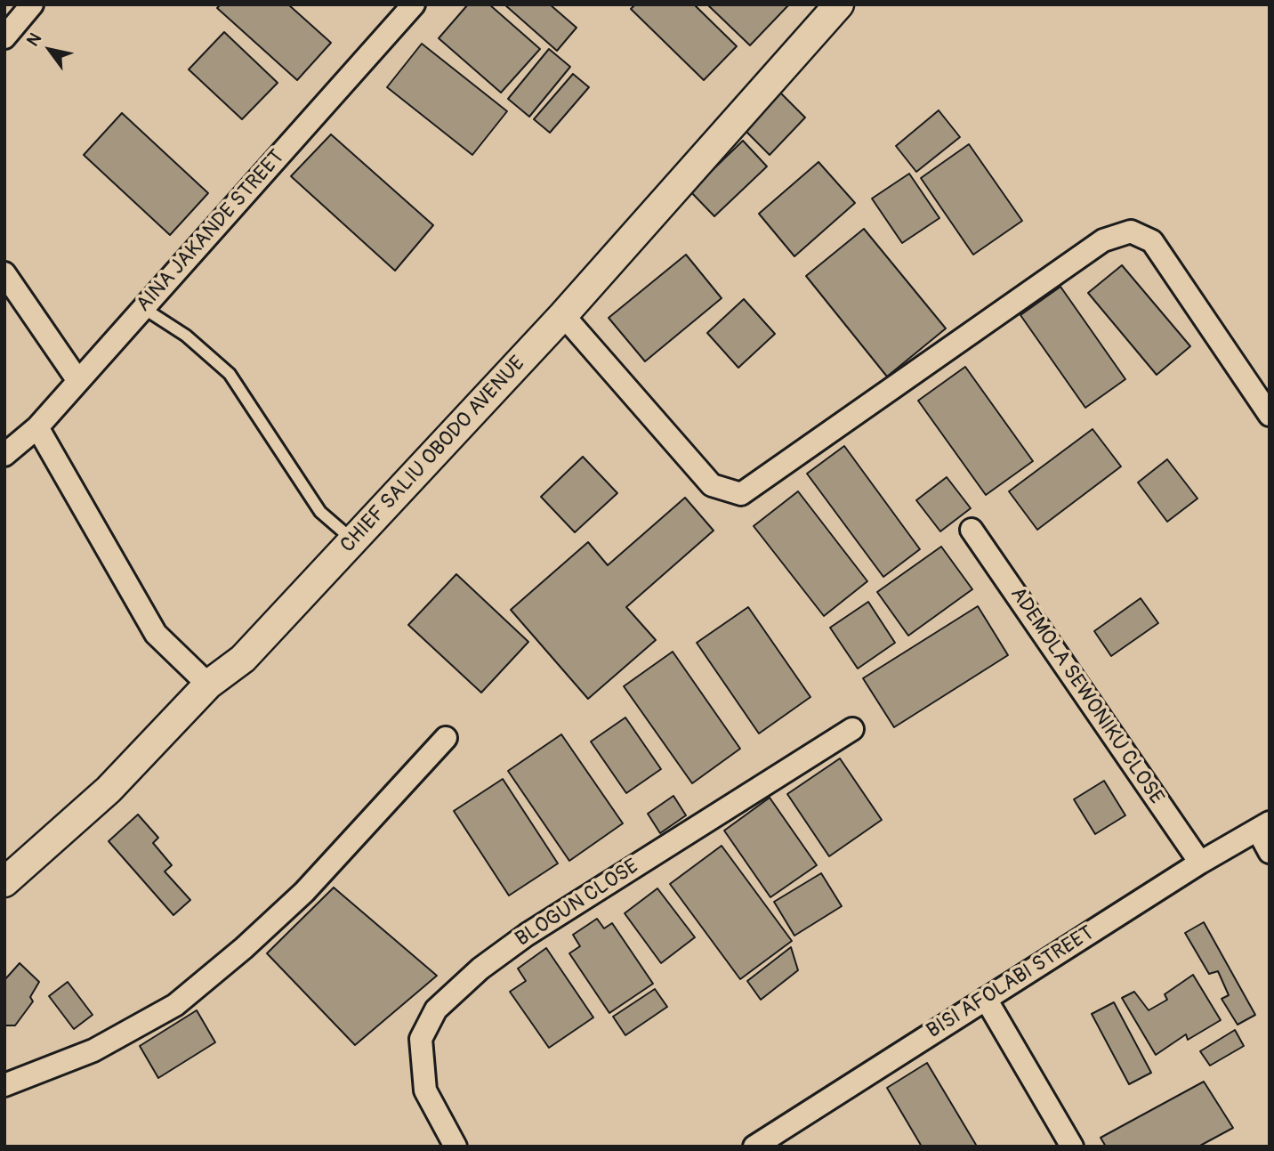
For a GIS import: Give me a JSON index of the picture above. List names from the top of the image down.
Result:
{
  "streets": {
    "street": [
      "AINA JAKANDE STREET",
      "CHIEF SALIU OBODO AVENUE",
      "ADEMOLA SEWONIKU CLOSE",
      "BLOGUN CLOSE",
      "BISI AFOLABI STREET"
    ]
  },
  "crossings": [
    ["ADEMOLA SEWONIKU CLOSE", "BISI AFOLABI STREET"]
  ],
  "north": "top left"
}
